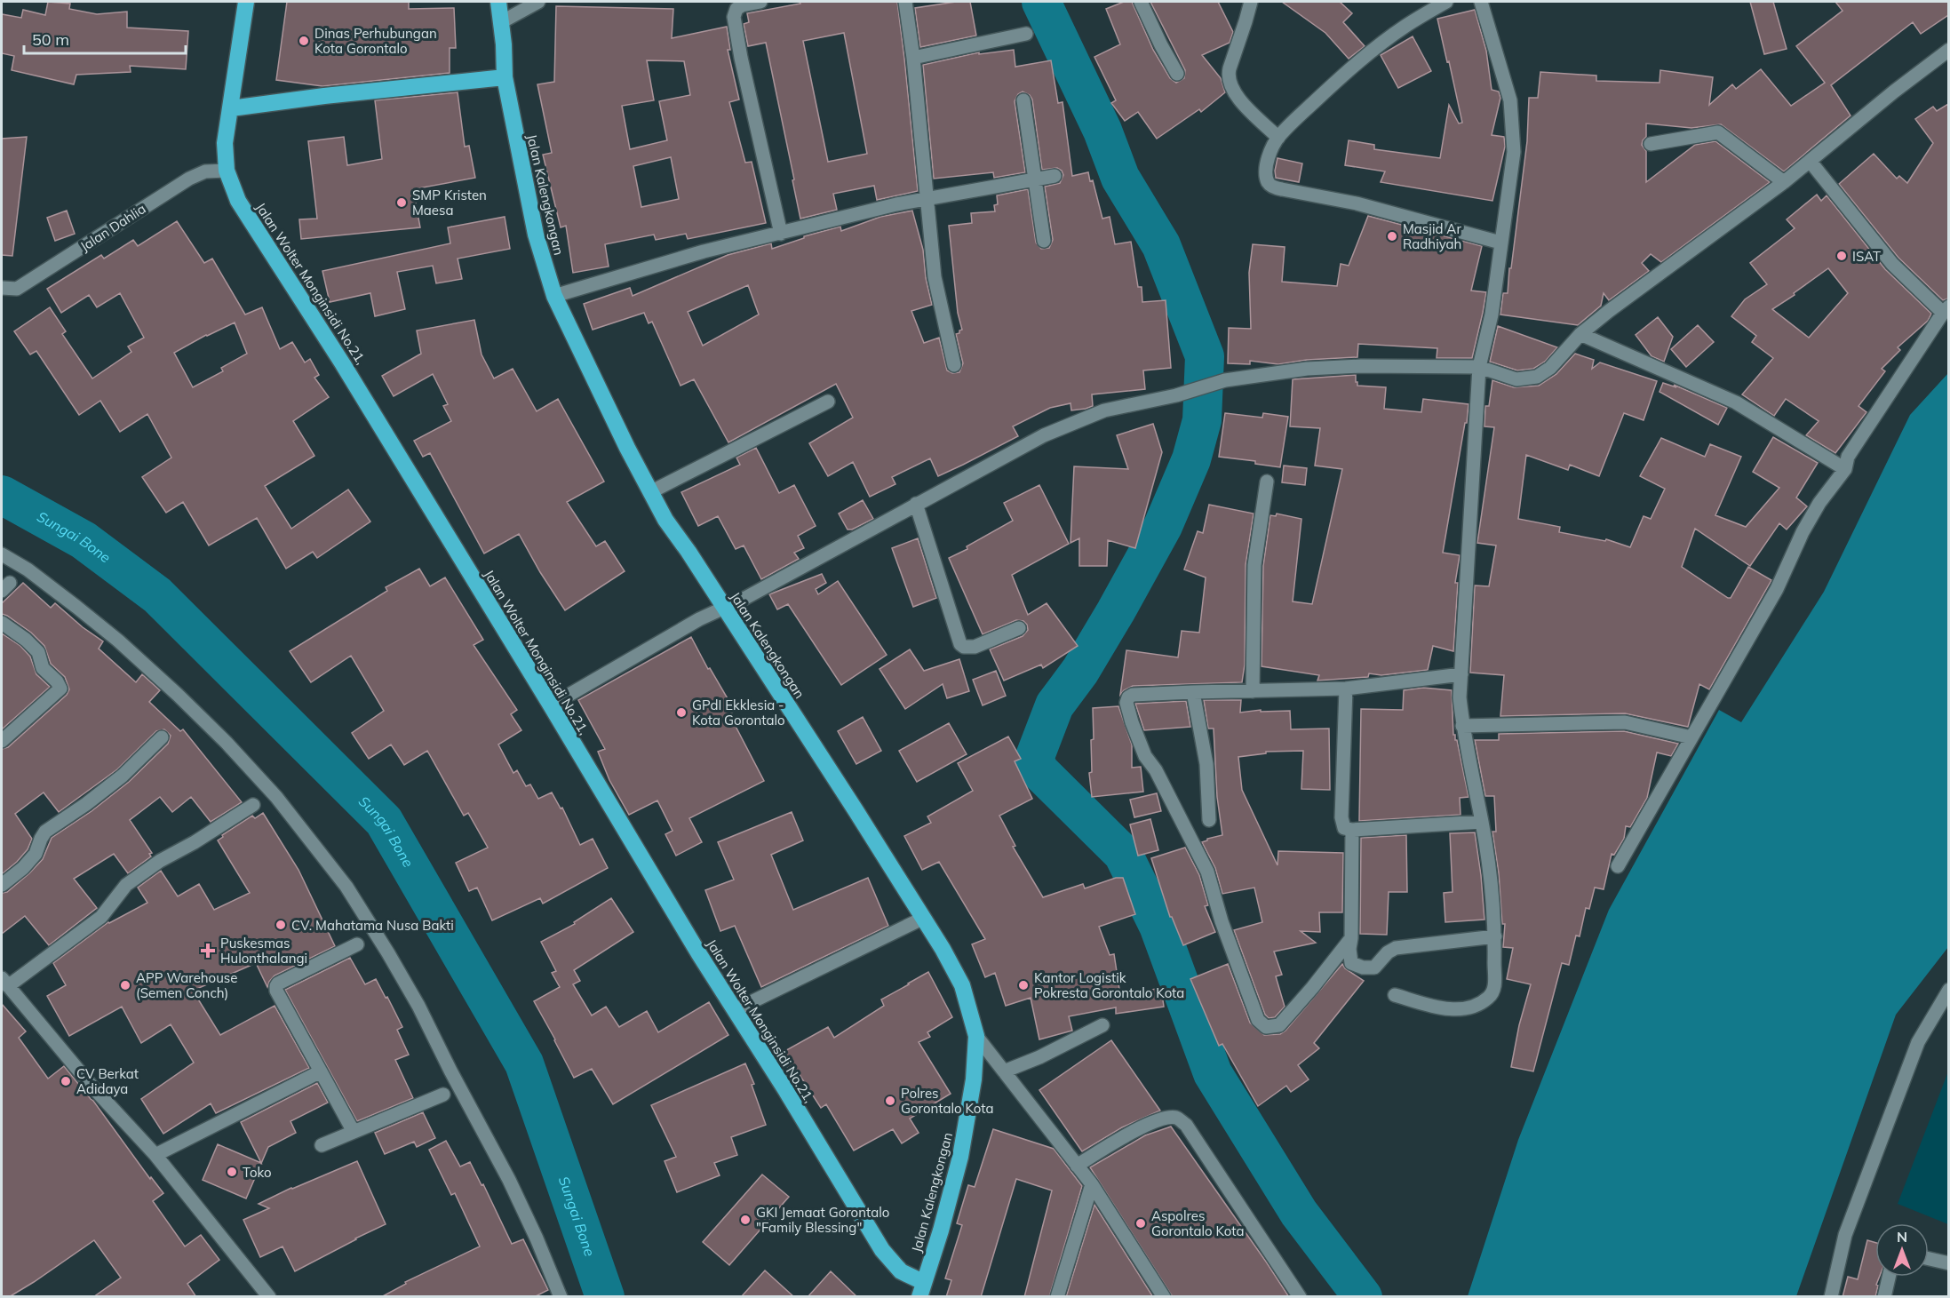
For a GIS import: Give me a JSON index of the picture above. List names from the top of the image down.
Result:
{
  "streets": {
    "highway": ["Jalan Kalengkongan", "Jalan Wolter Monginsidi No.21,"],
    "street": ["Jalan Dahlia"]
  },
  "crossings": [
    ["Jalan Kalengkongan", "Jalan Wolter Monginsidi No.21,"],
    ["Jalan Dahlia", "Jalan Wolter Monginsidi No.21,"]
  ],
  "water": ["Sungai Bone"],
  "places": {
    "other": [
      "Dinas Perhubungan Kota Gorontalo",
      "SMP Kristen Maesa",
      "Masjid Ar Radhiyah",
      "ISAT",
      "GPdI Ekklesia - Kota Gorontalo",
      "CV. Mahatama Nusa Bakti",
      "APP Warehouse (Semen Conch)",
      "Kantor Logistik Pokresta Gorontalo Kota",
      "CV Berkat Adidaya",
      "Polres Gorontalo Kota",
      "Toko",
      "GKI Jemaat Gorontalo \"Family Blessing\"",
      "Aspolres Gorontalo Kota"
    ],
    "health": ["Puskesmas Hulonthalangi"]
  },
  "scale_bar": "50 m",
  "north": "top"
}
